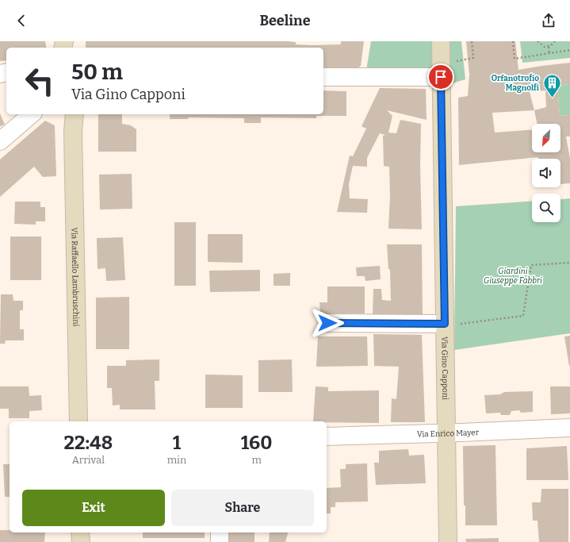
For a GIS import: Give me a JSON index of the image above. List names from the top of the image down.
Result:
{
  "streets": {
    "street": ["Via Raffaello Lambruschini", "Via Gino Capponi", "Via Enrico Mayer"]
  },
  "crossings": [
    ["Via Gino Capponi", "Via Enrico Mayer"]
  ],
  "parks": ["Giardini Giuseppe Fabbri"],
  "places": {
    "building": ["Orfanotrofio Magnolfi"]
  },
  "north": "bottom left",
  "page": {
    "header": "Beeline",
    "turn": ["50 m", "Via Gino Capponi"],
    "eta": [
      "22:48",
      "Arrival",
      "1",
      "min",
      "160",
      "m"
    ],
    "buttons": ["Exit", "Share"]
  }
}
